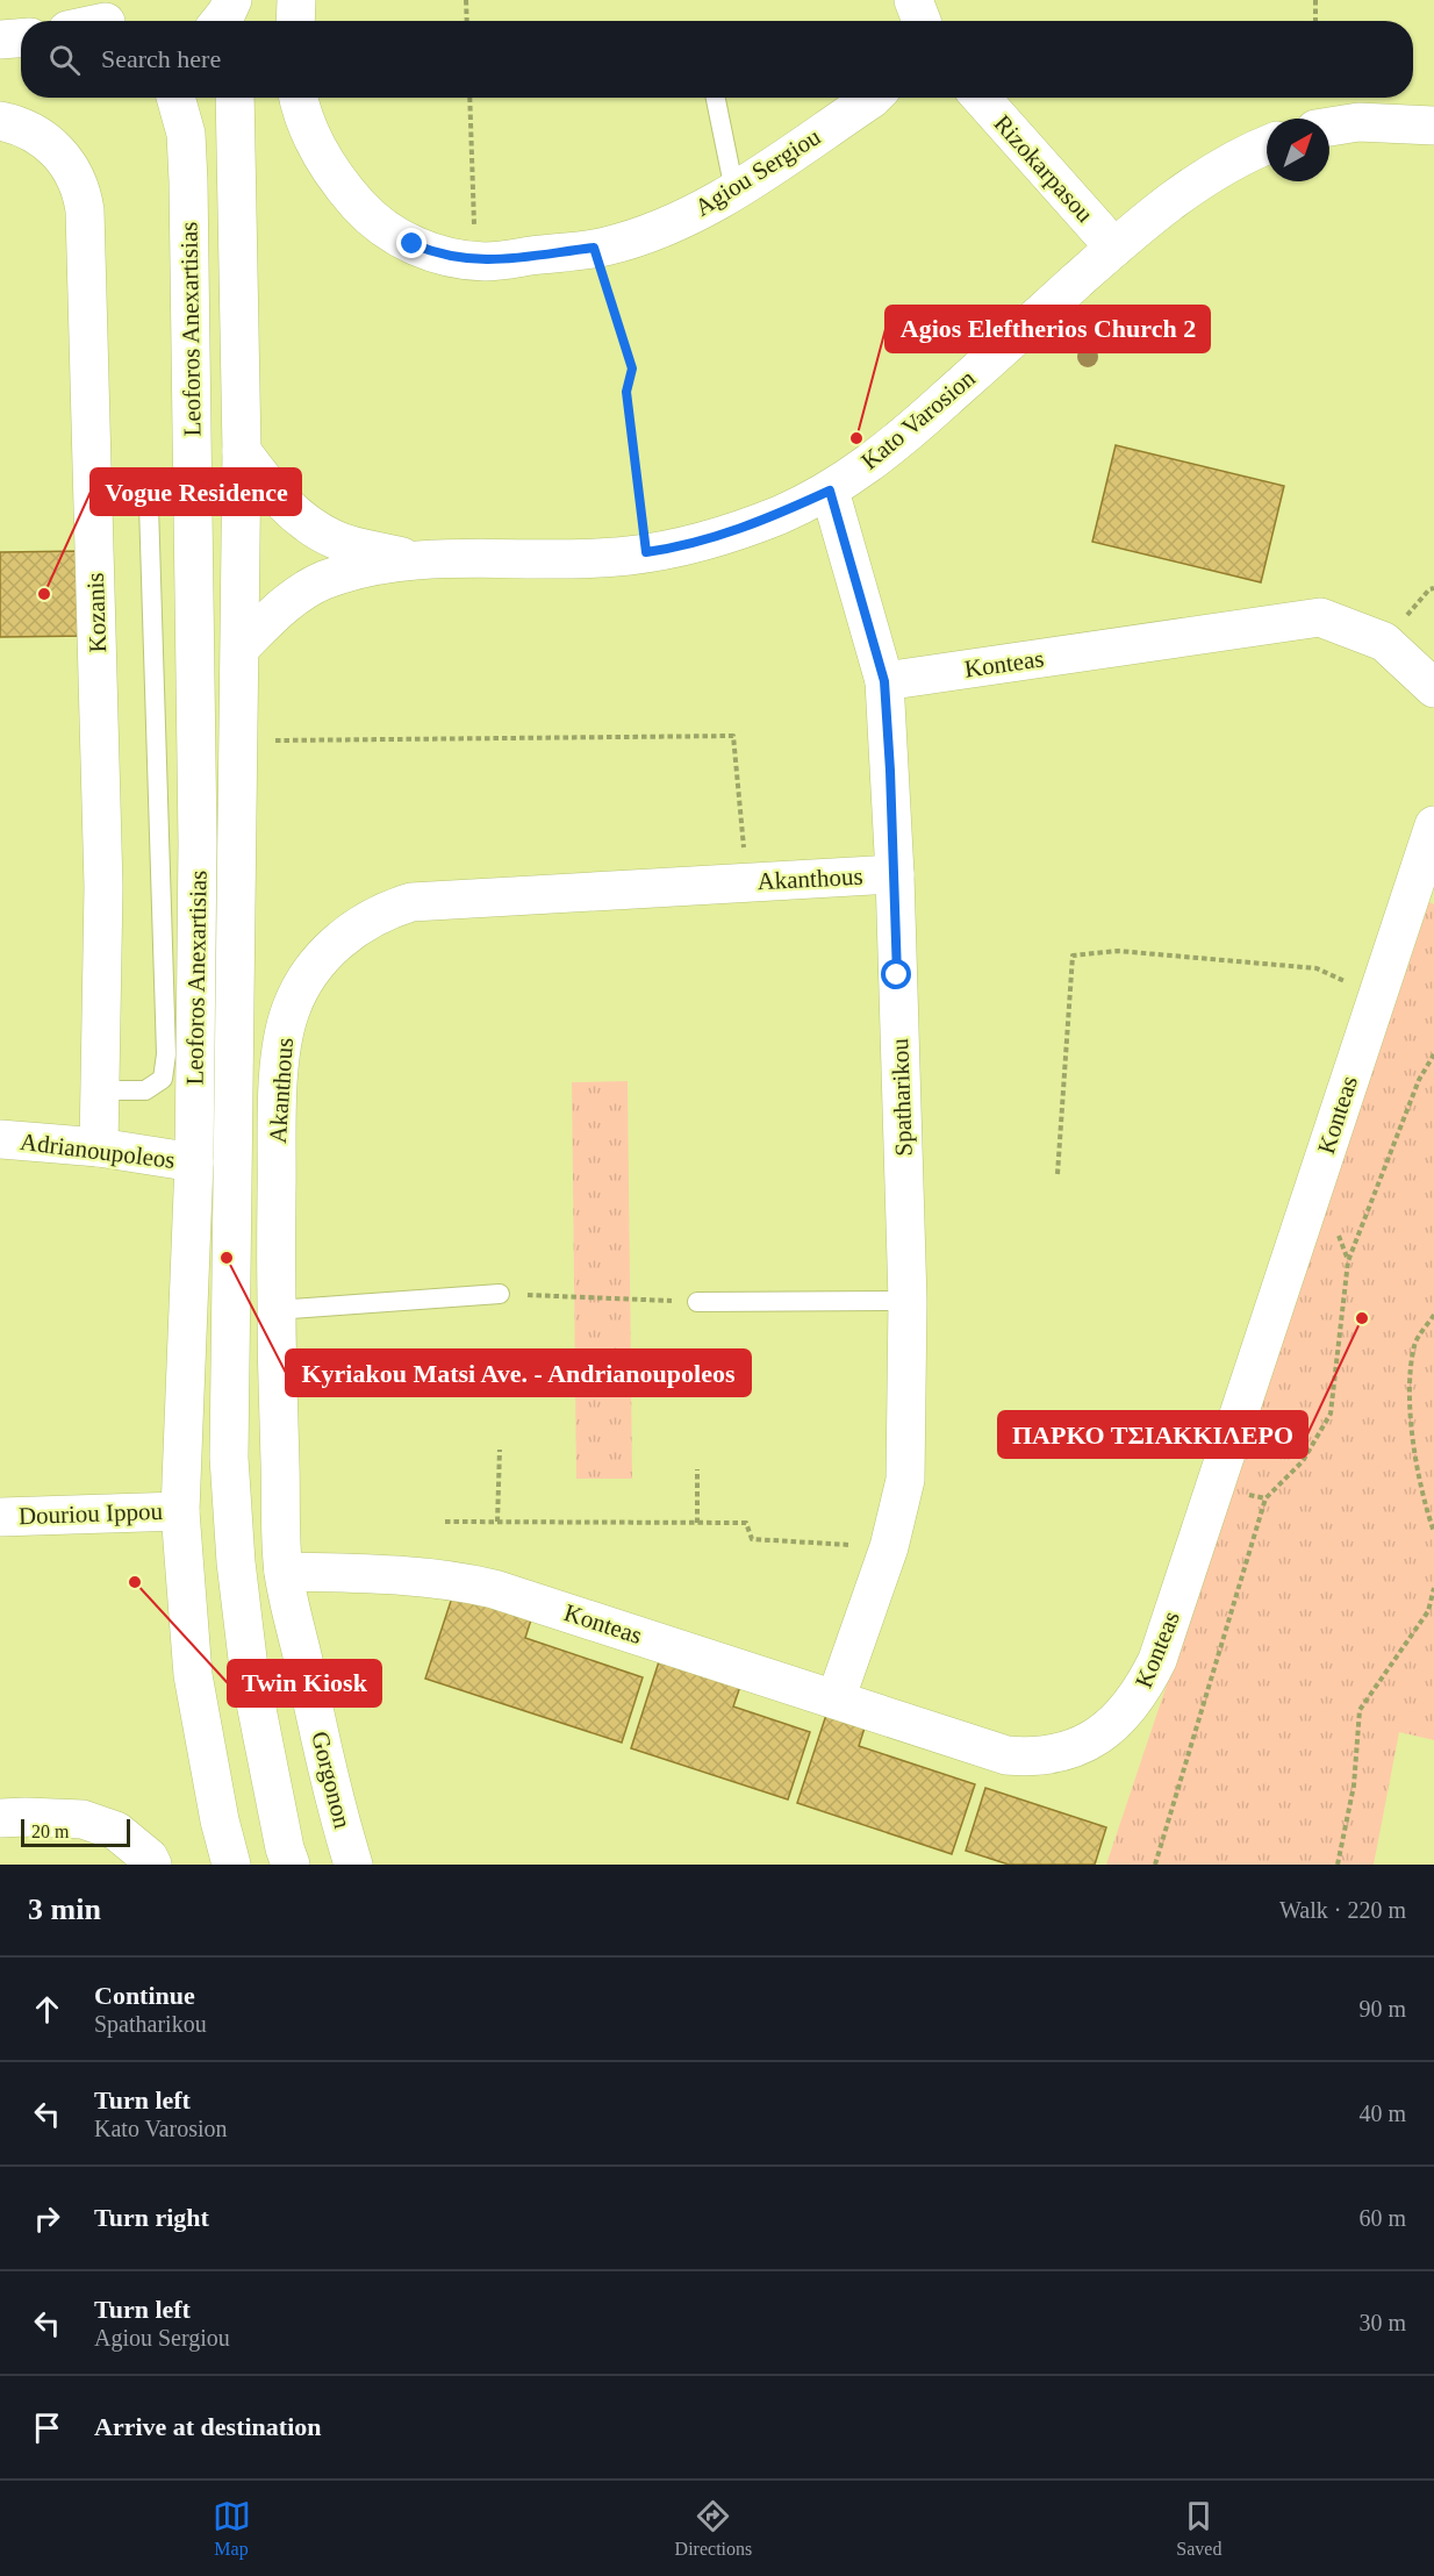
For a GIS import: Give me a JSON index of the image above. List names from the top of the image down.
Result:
{
  "streets": {
    "street": [
      "Rizokarpasou",
      "Agiou Sergiou",
      "Leoforos Anexartisias",
      "Kato Varosion",
      "Kozanis",
      "Konteas",
      "Akanthous",
      "Spatharikou",
      "Adrianoupoleos",
      "Douriou Ippou",
      "Gorgonon"
    ]
  },
  "crossings": [
    ["Rizokarpasou", "Kato Varosion"],
    ["Leoforos Anexartisias", "Kato Varosion"],
    ["Leoforos Anexartisias", "Adrianoupoleos"],
    ["Leoforos Anexartisias", "Douriou Ippou"],
    ["Kato Varosion", "Spatharikou"],
    ["Kozanis", "Adrianoupoleos"],
    ["Konteas", "Akanthous"],
    ["Konteas", "Spatharikou"],
    ["Konteas", "Gorgonon"],
    ["Akanthous", "Spatharikou"],
    ["Akanthous", "Gorgonon"]
  ],
  "places": [
    "Agios Eleftherios Church 2",
    "Vogue Residence",
    "Kyriakou Matsi Ave. - Andrianoupoleos",
    "ΠΑΡΚΟ ΤΣΙΑΚΚΙΛΕΡΟ",
    "Twin Kiosk"
  ],
  "scale_bar": "20 m",
  "north": "top right",
  "page": {
    "search": "Search here",
    "scale": "20 m",
    "heading": ["3 min", "Walk · 220 m"],
    "list": [
      ["Continue", "Spatharikou", "90 m"],
      ["Turn left", "Kato Varosion", "40 m"],
      ["Turn right", "60 m"],
      ["Turn left", "Agiou Sergiou", "30 m"],
      "Arrive at destination"
    ],
    "nav": ["Map", "Directions", "Saved"]
  }
}
